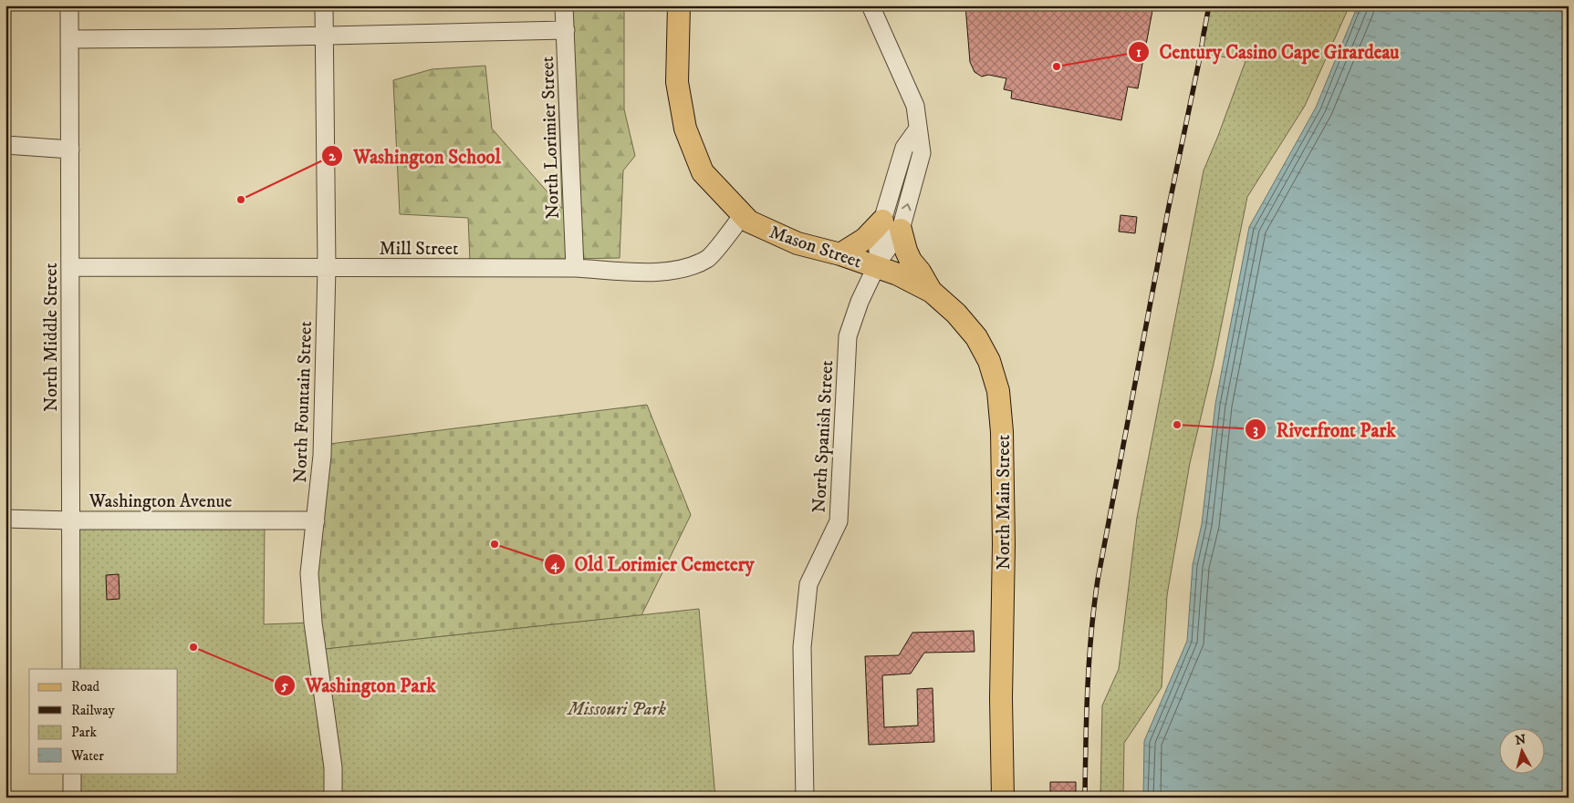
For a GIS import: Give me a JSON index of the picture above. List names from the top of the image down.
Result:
{
  "streets": {
    "main road": ["Mason Street", "North Main Street"],
    "street": [
      "North Lorimier Street",
      "Mill Street",
      "North Middle Street",
      "North Fountain Street",
      "North Spanish Street",
      "Washington Avenue"
    ]
  },
  "crossings": [
    ["North Lorimier Street", "Mill Street"],
    ["Mason Street", "Mill Street"],
    ["Mason Street", "North Spanish Street"],
    ["Mason Street", "North Main Street"],
    ["Mill Street", "North Middle Street"],
    ["Mill Street", "North Fountain Street"],
    ["North Middle Street", "Washington Avenue"],
    ["North Fountain Street", "Washington Avenue"],
    ["North Spanish Street", "North Main Street"]
  ],
  "parks": ["Missouri Park"],
  "places": [
    "Century Casino Cape Girardeau",
    "Washington School",
    "Riverfront Park",
    "Old Lorimier Cemetery",
    "Washington Park"
  ],
  "legend": [
    "Road",
    "Railway",
    "Park",
    "Water"
  ],
  "north": "top"
}
